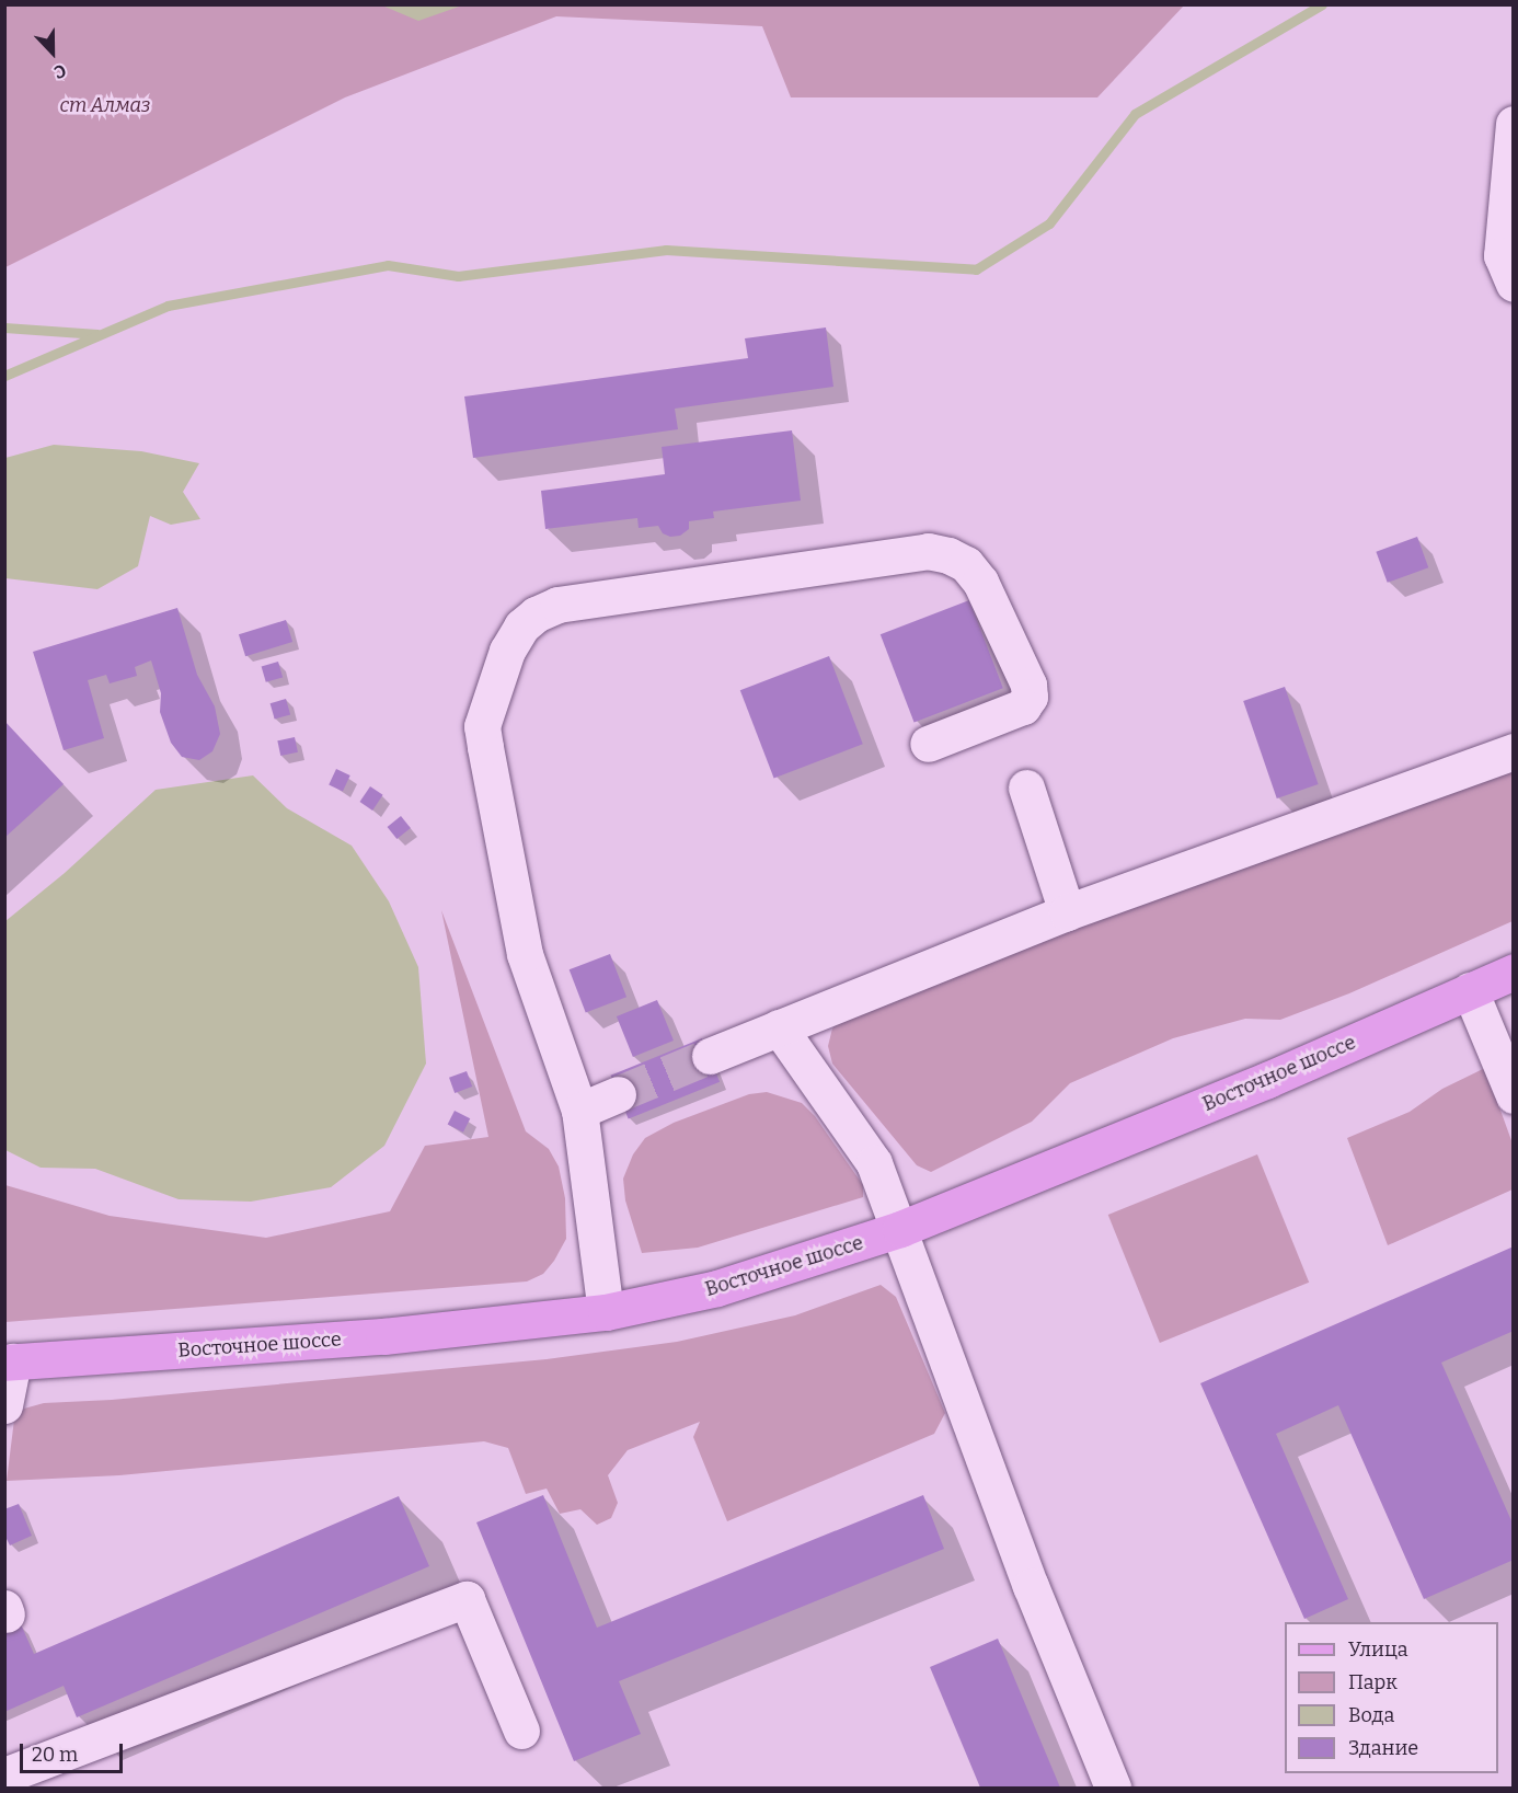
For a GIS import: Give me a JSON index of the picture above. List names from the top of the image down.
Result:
{
  "streets": {
    "main road": ["Восточное шоссе"]
  },
  "parks": ["ст Алмаз"],
  "legend": [
    "Улица",
    "Парк",
    "Вода",
    "Здание"
  ],
  "scale_bar": "20 m",
  "north": "bottom"
}
